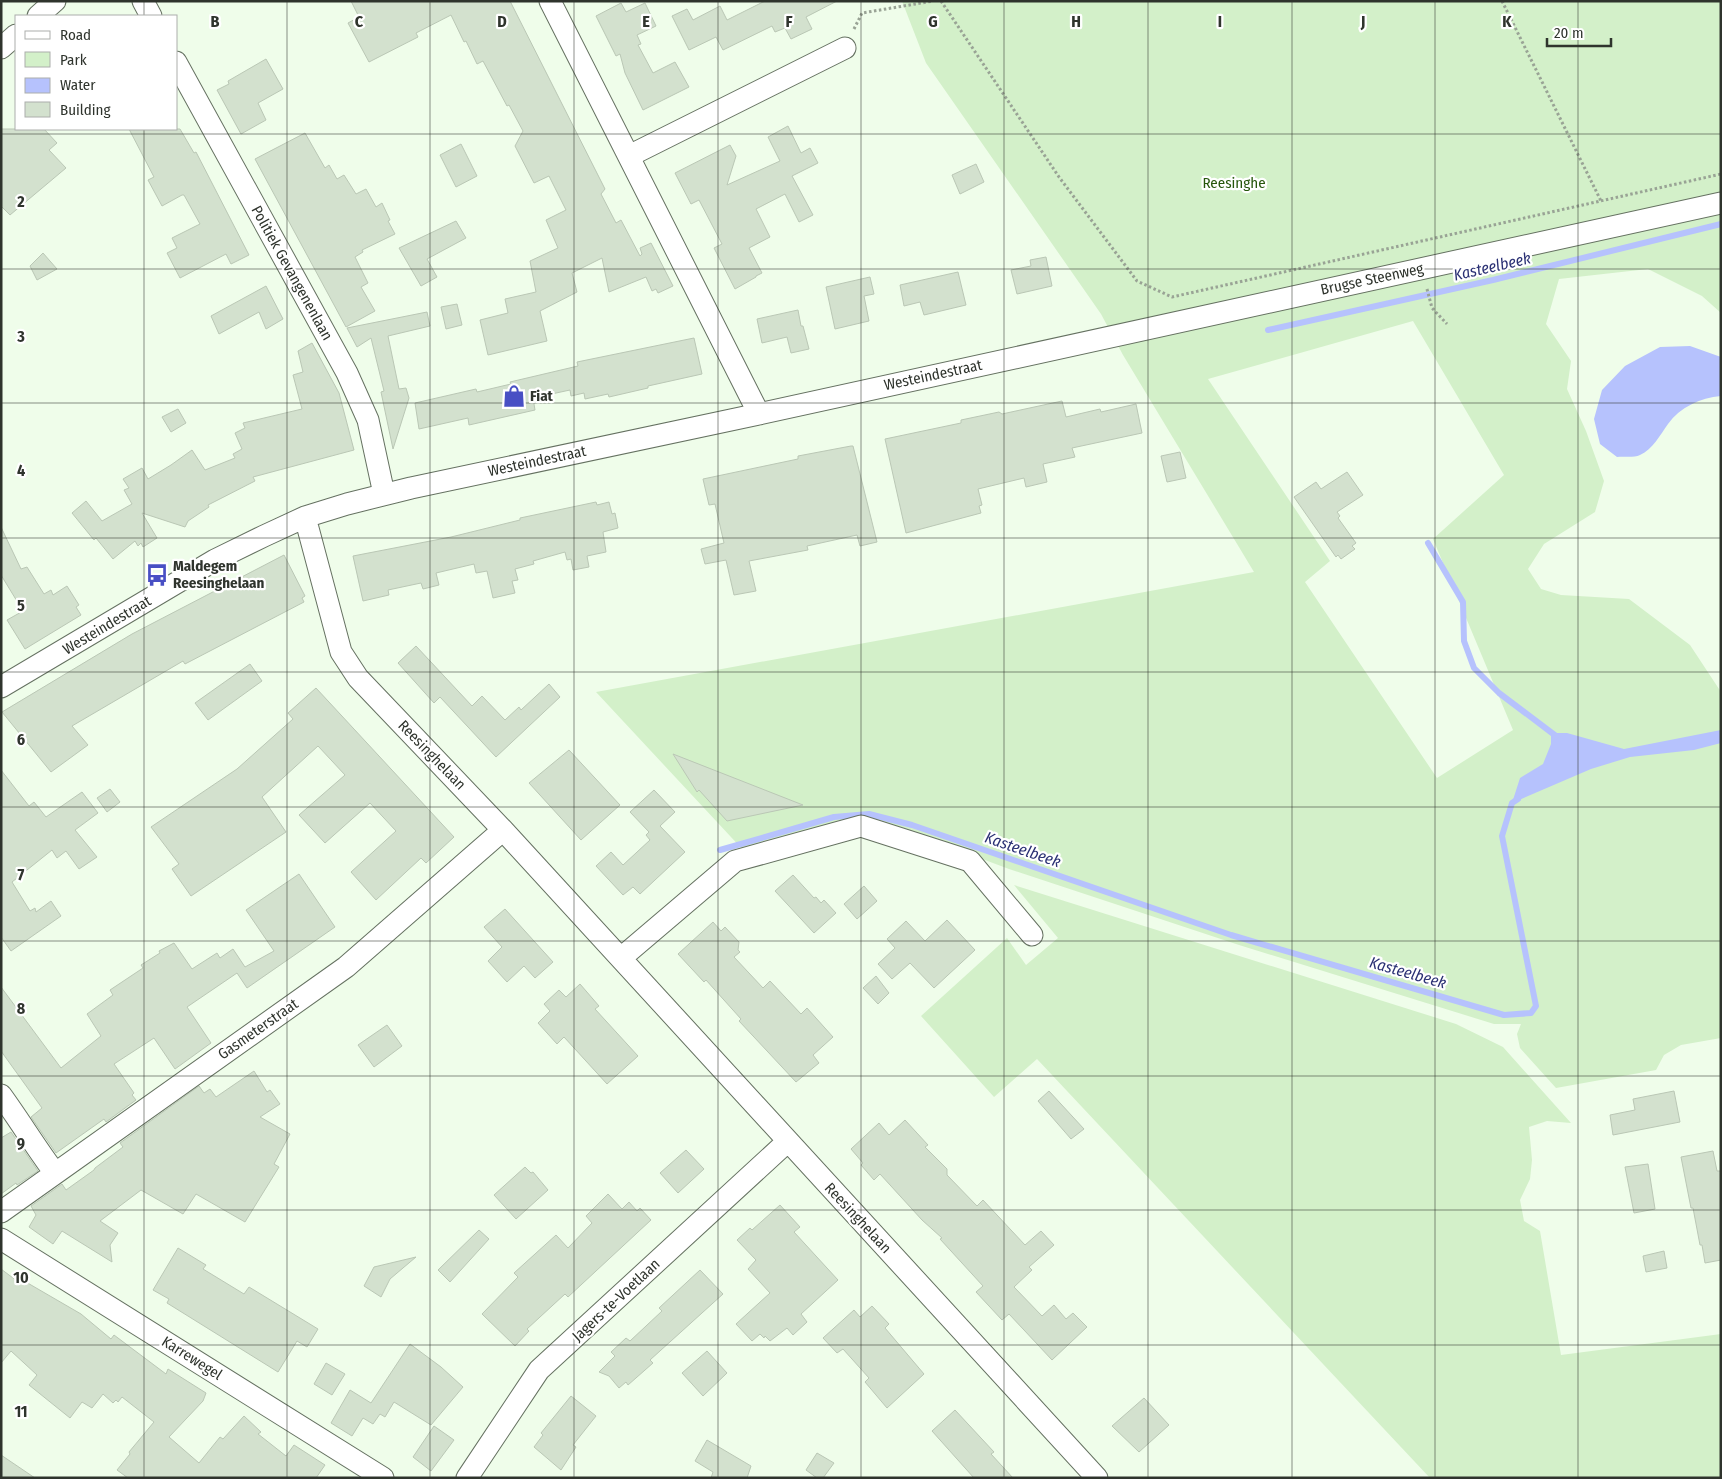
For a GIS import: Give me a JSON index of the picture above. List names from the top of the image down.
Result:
{
  "streets": {
    "street": [
      "Politiek Gevangenenlaan",
      "Brugse Steenweg",
      "Westeindestraat",
      "Reesinghelaan",
      "Gasmeterstraat",
      "Jagers-te-Voetlaan",
      "Karrewegel"
    ]
  },
  "crossings": [
    ["Politiek Gevangenenlaan", "Westeindestraat"],
    ["Brugse Steenweg", "Westeindestraat"],
    ["Westeindestraat", "Reesinghelaan"],
    ["Reesinghelaan", "Gasmeterstraat"],
    ["Reesinghelaan", "Jagers-te-Voetlaan"]
  ],
  "water": ["Kasteelbeek"],
  "parks": ["Reesinghe"],
  "places": {
    "shop": ["Fiat"],
    "bus stop": ["Maldegem Reesinghelaan"]
  },
  "legend": [
    "Road",
    "Park",
    "Water",
    "Building"
  ],
  "scale_bar": "20 m",
  "grid": {
    "columns": [
      "B",
      "C",
      "D",
      "E",
      "F",
      "G",
      "H",
      "I",
      "J",
      "K"
    ],
    "rows": [
      "2",
      "3",
      "4",
      "5",
      "6",
      "7",
      "8",
      "9",
      "10",
      "11"
    ]
  }
}
